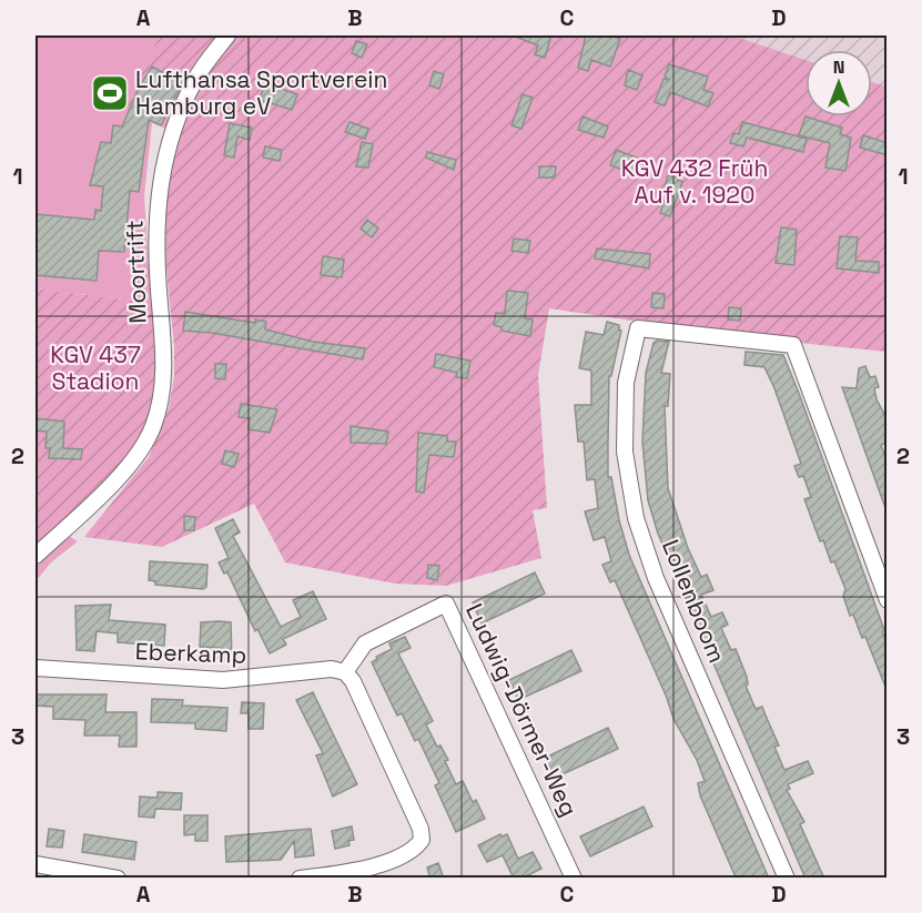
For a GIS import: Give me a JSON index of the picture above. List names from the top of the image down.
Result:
{
  "streets": {
    "street": [
      "Moortrift",
      "Lollenboom",
      "Eberkamp",
      "Ludwig-Dörmer-Weg"
    ]
  },
  "crossings": [
    ["Eberkamp", "Ludwig-Dörmer-Weg"]
  ],
  "parks": ["KGV 432 Früh Auf v. 1920", "KGV 437 Stadion"],
  "places": {
    "sports": ["Lufthansa Sportverein Hamburg eV"]
  },
  "north": "top",
  "grid": {
    "columns": [
      "A",
      "B",
      "C",
      "D"
    ],
    "rows": ["1", "2", "3"]
  }
}
